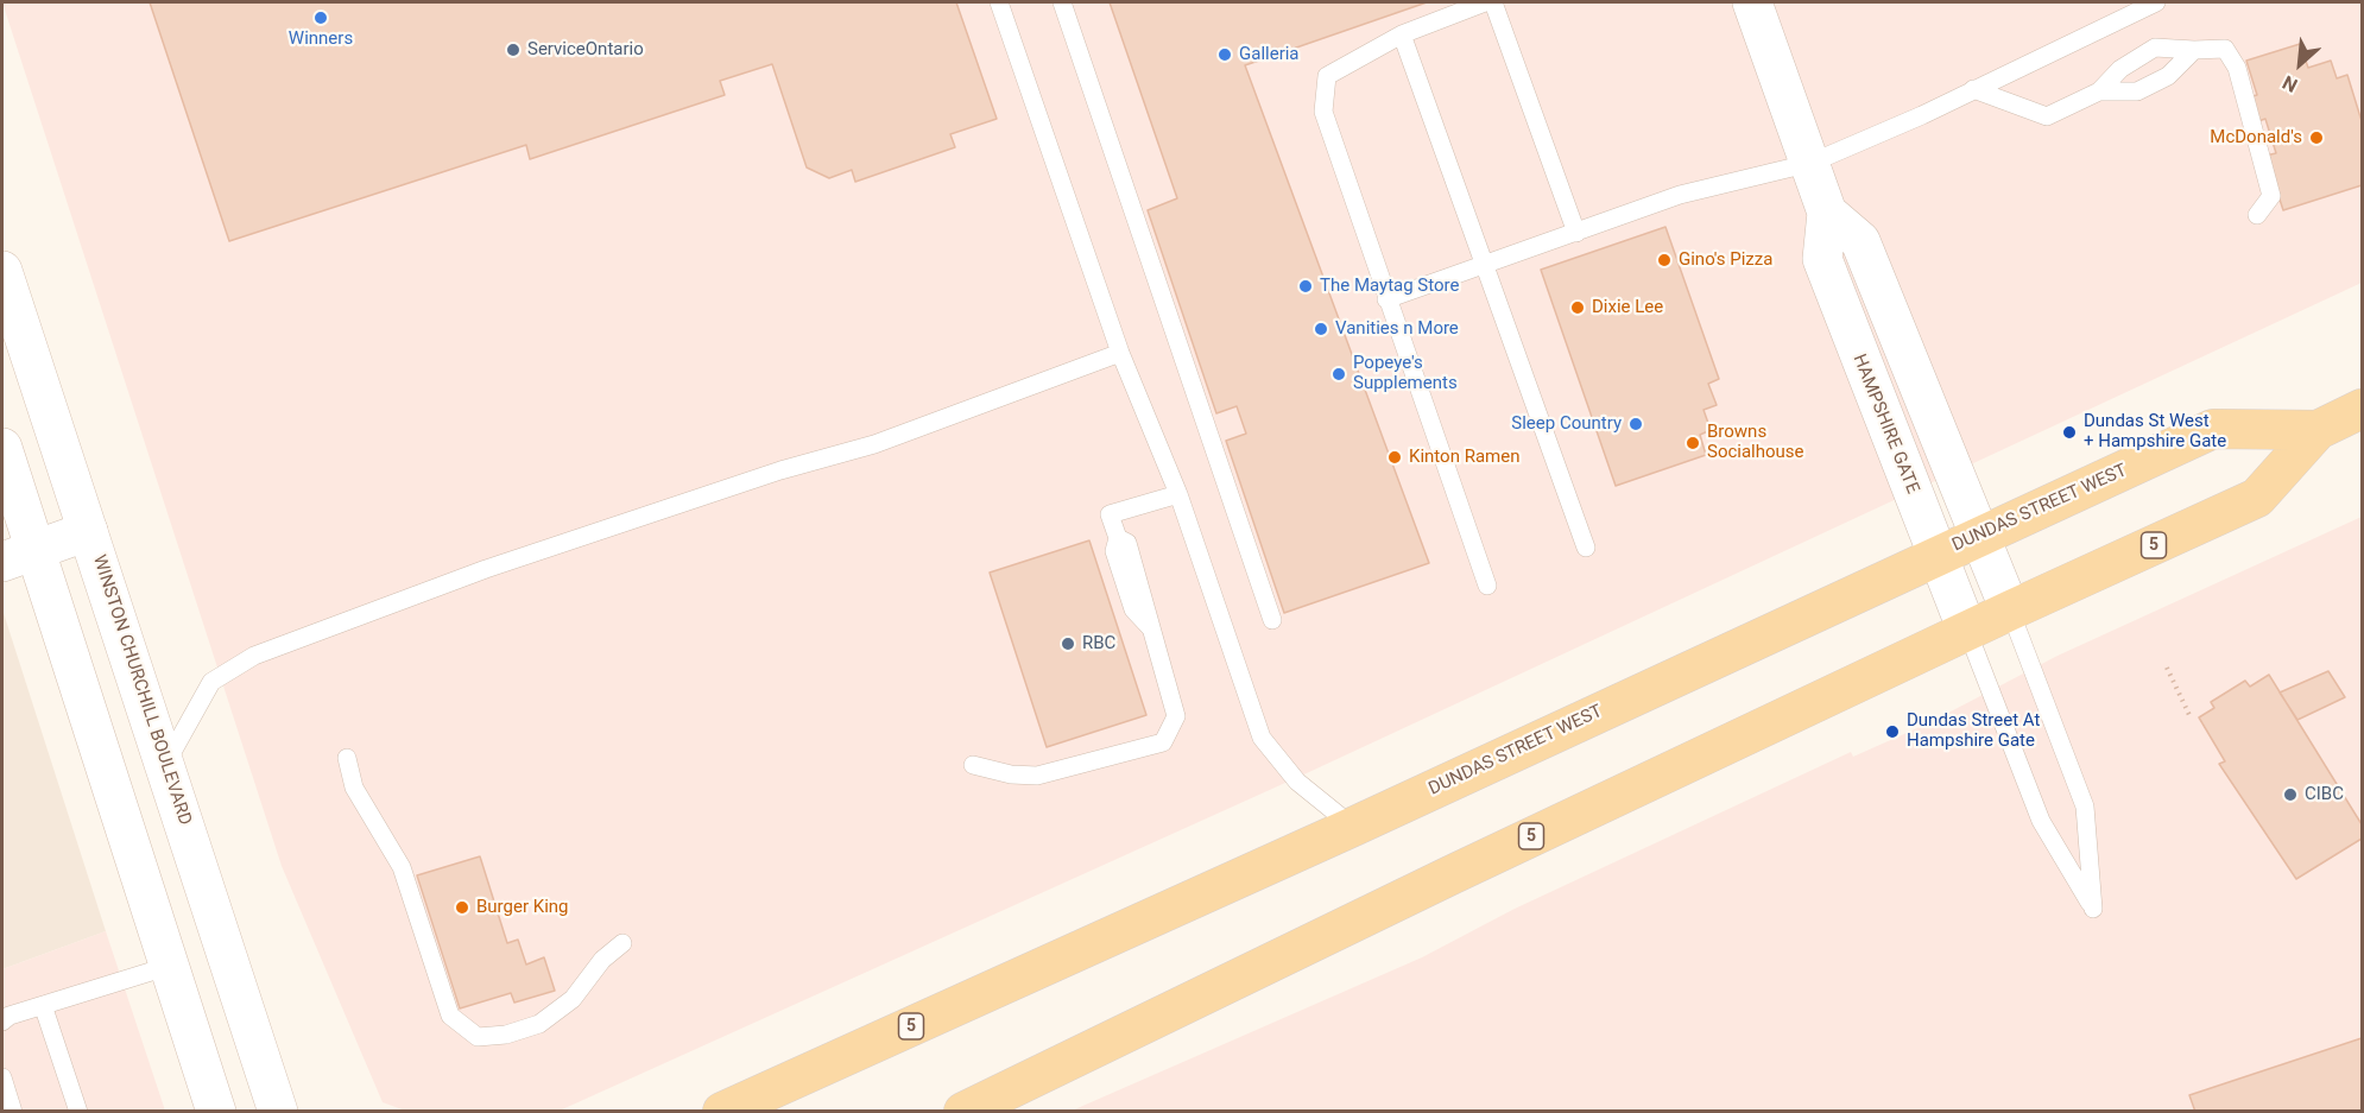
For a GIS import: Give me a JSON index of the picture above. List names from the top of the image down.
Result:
{
  "streets": {
    "main road": [
      "HAMPSHIRE GATE",
      "DUNDAS STREET WEST",
      "5",
      "WINSTON CHURCHILL BOULEVARD"
    ]
  },
  "crossings": [
    ["HAMPSHIRE GATE", "DUNDAS STREET WEST"]
  ],
  "places": [
    "Winners",
    "ServiceOntario",
    "Galleria",
    "McDonald's",
    "Gino's Pizza",
    "The Maytag Store",
    "Dixie Lee",
    "Vanities n More",
    "Popeye's Supplements",
    "Sleep Country",
    "Dundas St West + Hampshire Gate",
    "Browns Socialhouse",
    "Kinton Ramen",
    "RBC",
    "Dundas Street At Hampshire Gate",
    "CIBC",
    "Burger King"
  ],
  "north": "bottom left"
}
